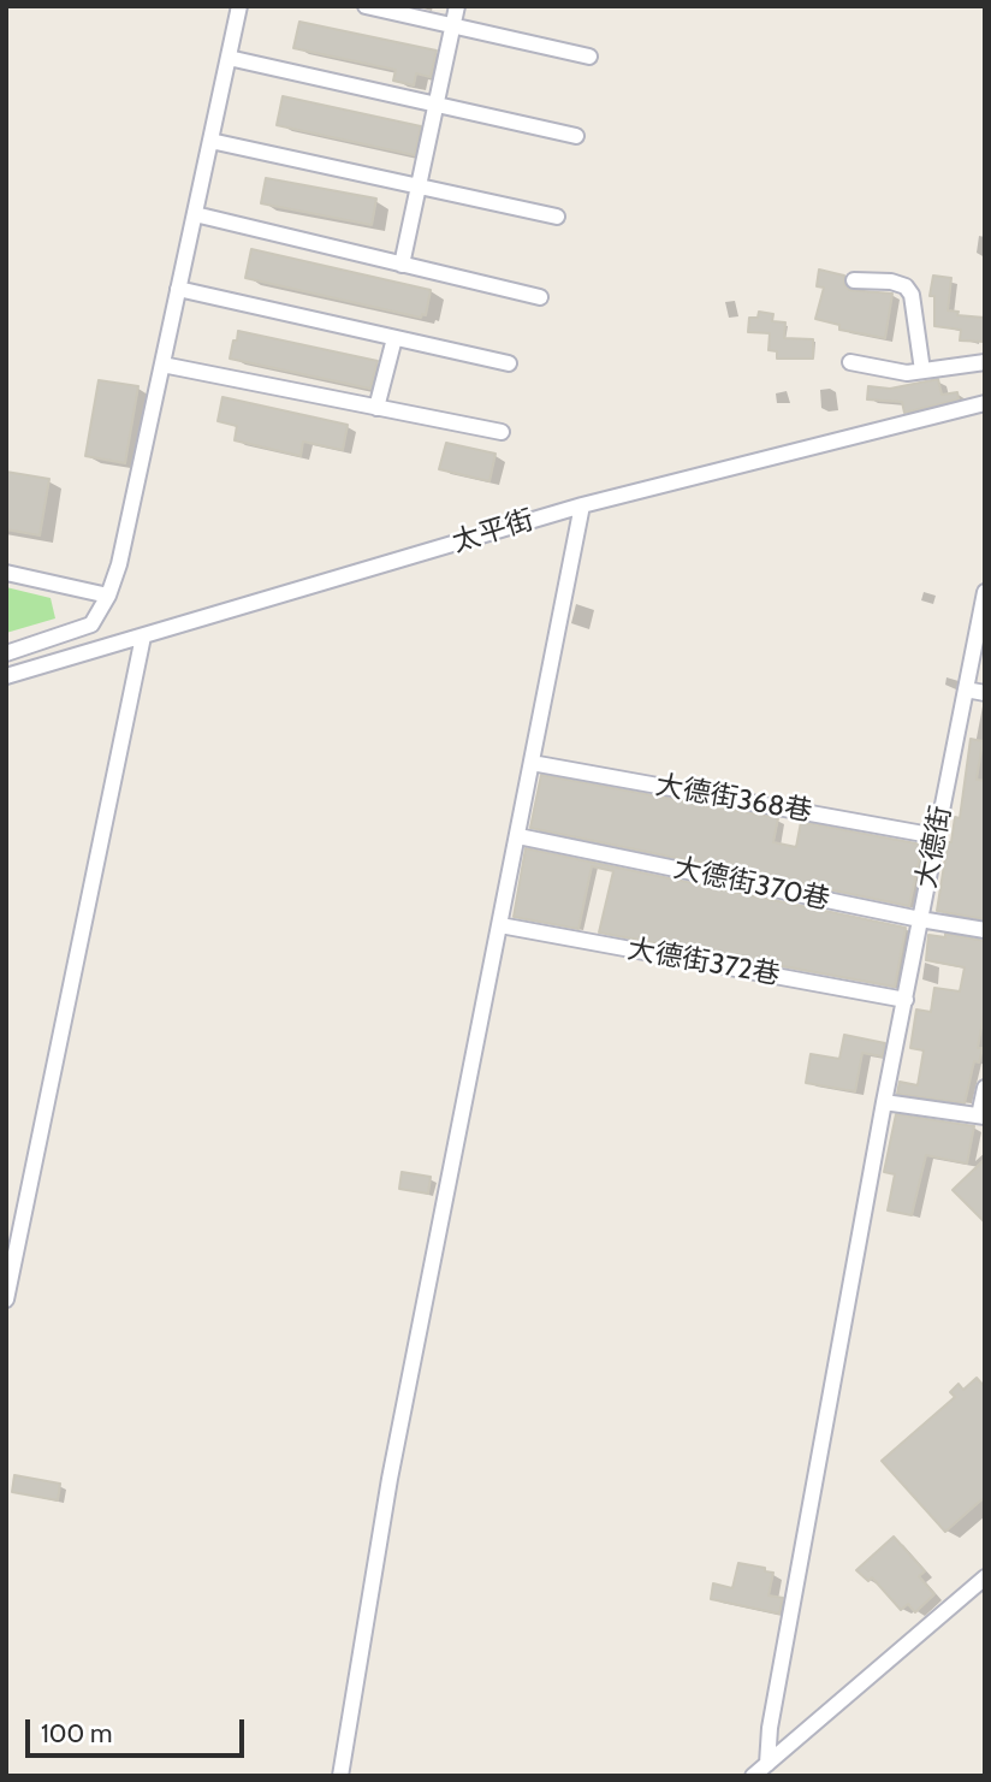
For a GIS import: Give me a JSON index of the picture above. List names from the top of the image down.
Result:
{
  "streets": {
    "street": [
      "太平街",
      "大德街368巷",
      "大德街",
      "大德街370巷",
      "大德街372巷"
    ]
  },
  "crossings": [
    ["大德街368巷", "大德街"],
    ["大德街", "大德街370巷"],
    ["大德街", "大德街372巷"]
  ],
  "scale_bar": "100 m"
}
